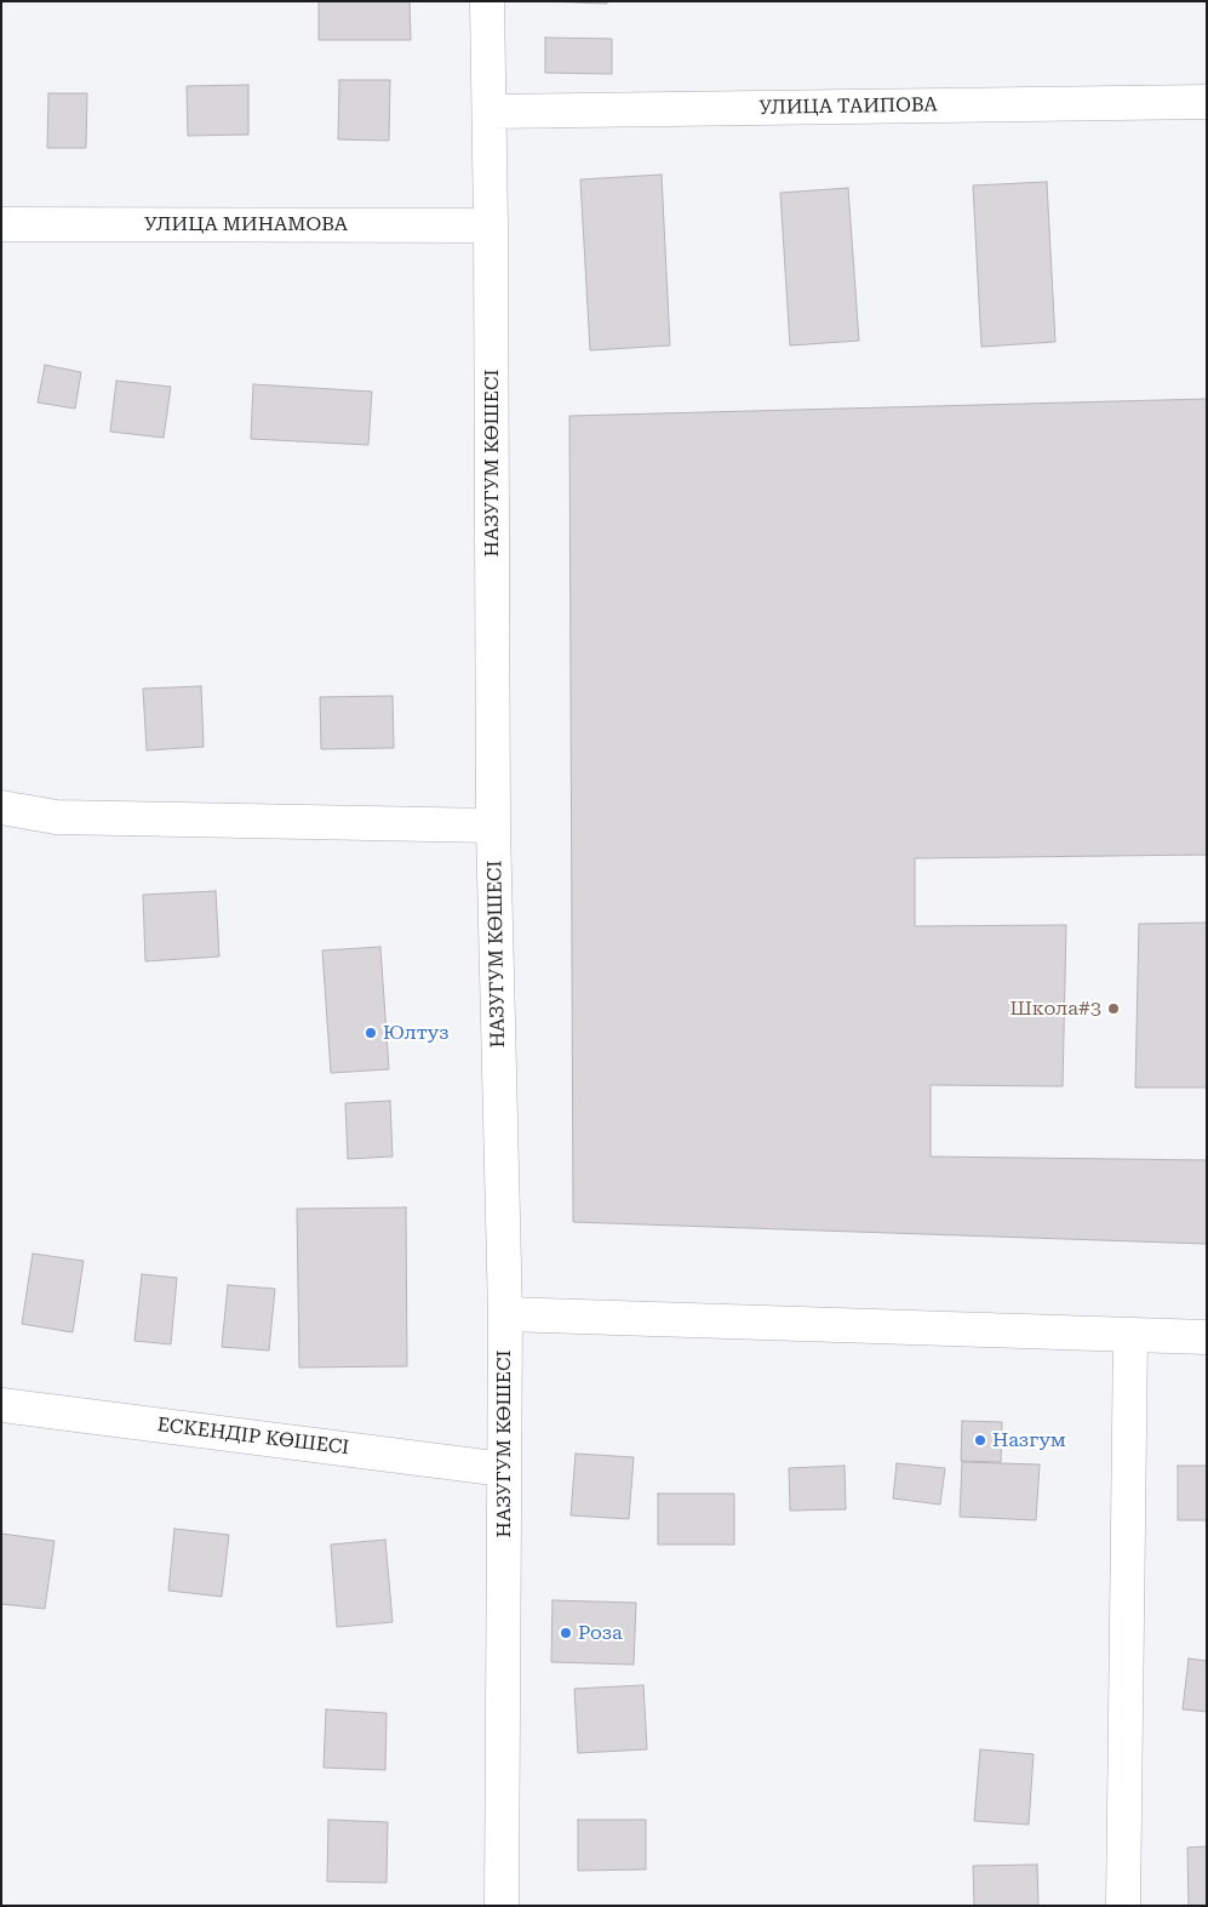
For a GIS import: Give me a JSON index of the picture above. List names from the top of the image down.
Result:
{
  "streets": {
    "street": [
      "УЛИЦА ТАИПОВА",
      "УЛИЦА МИНАМОВА",
      "НАЗУГУМ КӨШЕСІ",
      "ЕСКЕНДІР КӨШЕСІ"
    ]
  },
  "crossings": [
    ["УЛИЦА ТАИПОВА", "НАЗУГУМ КӨШЕСІ"],
    ["УЛИЦА МИНАМОВА", "НАЗУГУМ КӨШЕСІ"],
    ["НАЗУГУМ КӨШЕСІ", "ЕСКЕНДІР КӨШЕСІ"]
  ],
  "places": [
    "Школа#3",
    "Юлтуз",
    "Назгум",
    "Роза"
  ]
}
